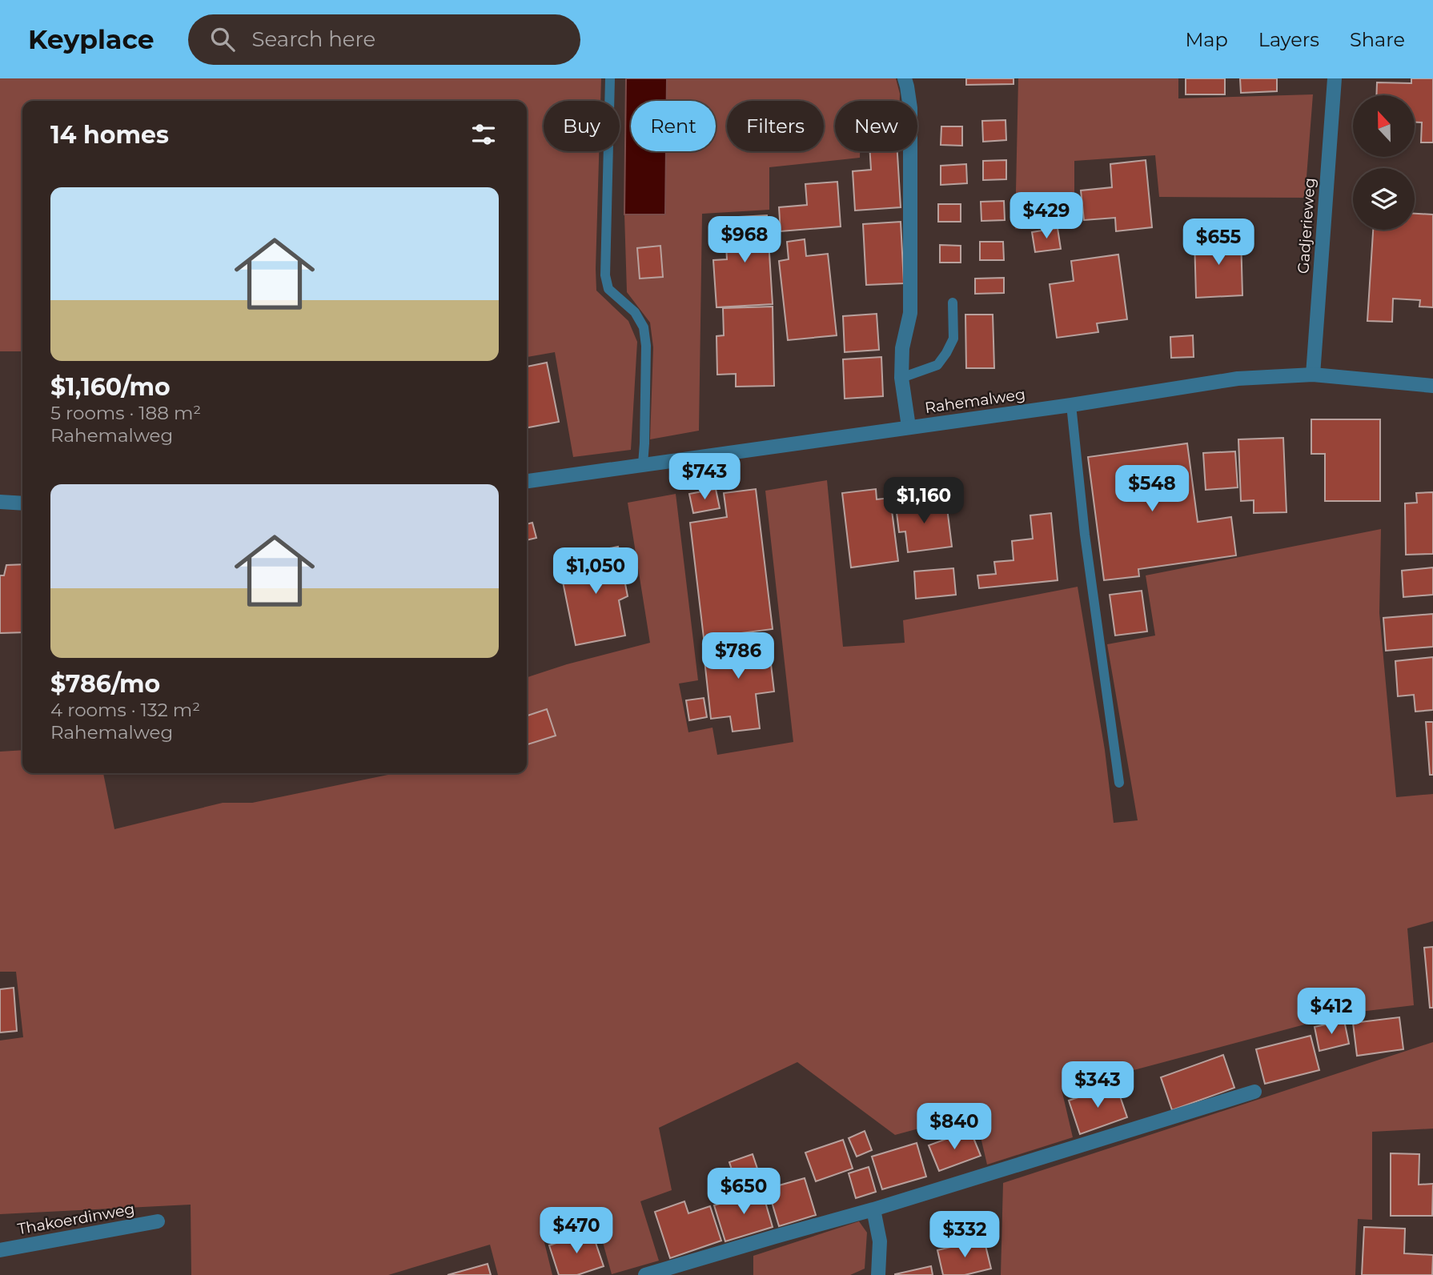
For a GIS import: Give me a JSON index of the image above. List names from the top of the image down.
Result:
{
  "streets": {
    "street": ["Gadjerieweg", "Rahemalweg", "Thakoerdinweg"]
  },
  "crossings": [
    ["Gadjerieweg", "Rahemalweg"]
  ],
  "north": "top",
  "page": {
    "header": "Keyplace",
    "search": "Search here",
    "nav": ["Map", "Layers", "Share"],
    "chip": [
      "Buy",
      "Rent",
      "Filters",
      "New"
    ],
    "heading": "14 homes",
    "list": [
      {
        "name": "$1,160/mo",
        "note": "5 rooms · 188 m² · Rahemalweg"
      },
      {
        "name": "$786/mo",
        "note": "4 rooms · 132 m² · Rahemalweg"
      }
    ],
    "price": [
      "$429",
      "$968",
      "$655",
      "$743",
      "$548",
      "$1,160",
      "$1,050",
      "$786",
      "$412",
      "$343",
      "$840",
      "$650",
      "$470",
      "$332"
    ]
  }
}
